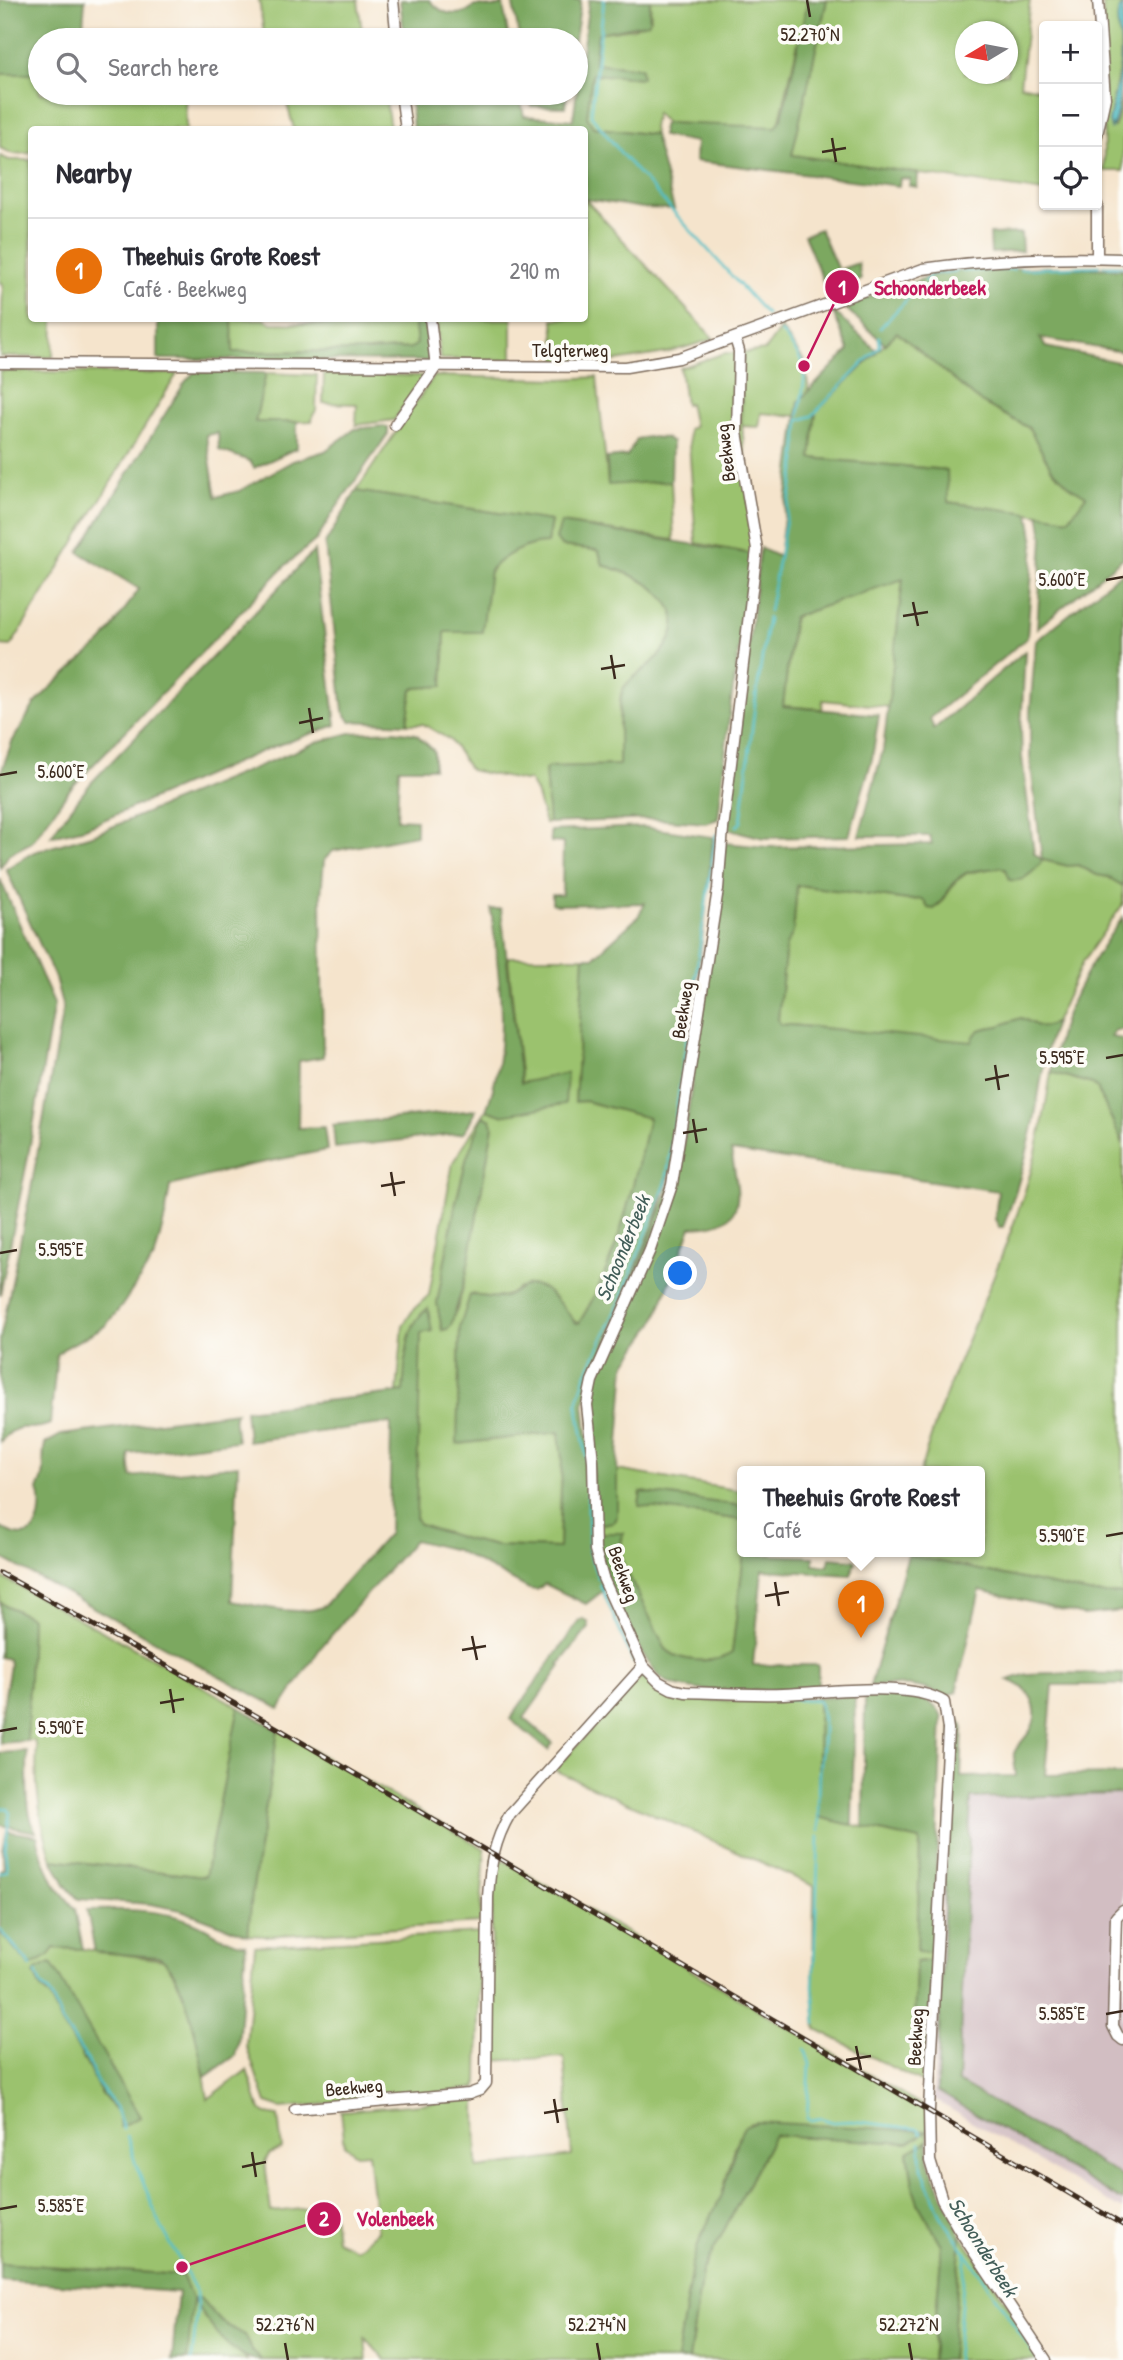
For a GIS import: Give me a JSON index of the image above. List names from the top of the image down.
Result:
{
  "streets": {
    "street": ["Telgterweg", "Beekweg"]
  },
  "crossings": [
    ["Telgterweg", "Beekweg"]
  ],
  "water": ["Schoonderbeek"],
  "places": ["Schoonderbeek", "Volenbeek"],
  "north": "left",
  "page": {
    "map_buttons": ["+", "−"],
    "search": "Search here",
    "heading": "Nearby",
    "list": [
      {
        "mark": "1",
        "name": "Theehuis Grote Roest",
        "note": "Café · Beekweg",
        "value": "290 m"
      }
    ],
    "popup": ["Theehuis Grote Roest", "Café"],
    "pins": "1"
  },
  "coordinates": [
    "52.270°N",
    "5.600°E",
    "5.595°E",
    "5.590°E",
    "5.585°E",
    "52.276°N",
    "52.274°N",
    "52.272°N"
  ]
}
